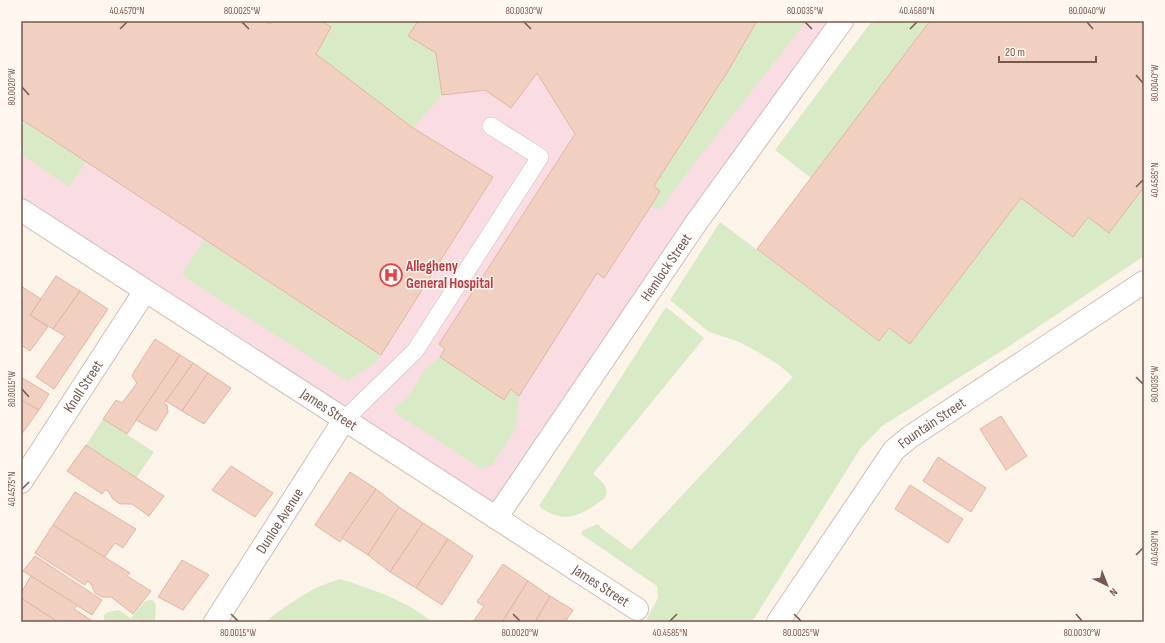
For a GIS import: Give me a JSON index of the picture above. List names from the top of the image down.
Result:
{
  "streets": {
    "street": [
      "Hemlock Street",
      "Knoll Street",
      "James Street",
      "Fountain Street",
      "Dunloe Avenue"
    ]
  },
  "crossings": [
    ["Hemlock Street", "James Street"],
    ["Knoll Street", "James Street"],
    ["James Street", "Dunloe Avenue"]
  ],
  "places": {
    "hospital": ["Allegheny General Hospital"]
  },
  "scale_bar": "20 m",
  "north": "bottom right",
  "coordinates": [
    "40.4570°N",
    "80.0025°W",
    "80.0030°W",
    "80.0035°W",
    "40.4580°N",
    "80.0040°W",
    "80.0020°W",
    "40.4585°N",
    "80.0015°W",
    "40.4575°N",
    "40.4590°N"
  ]
}
